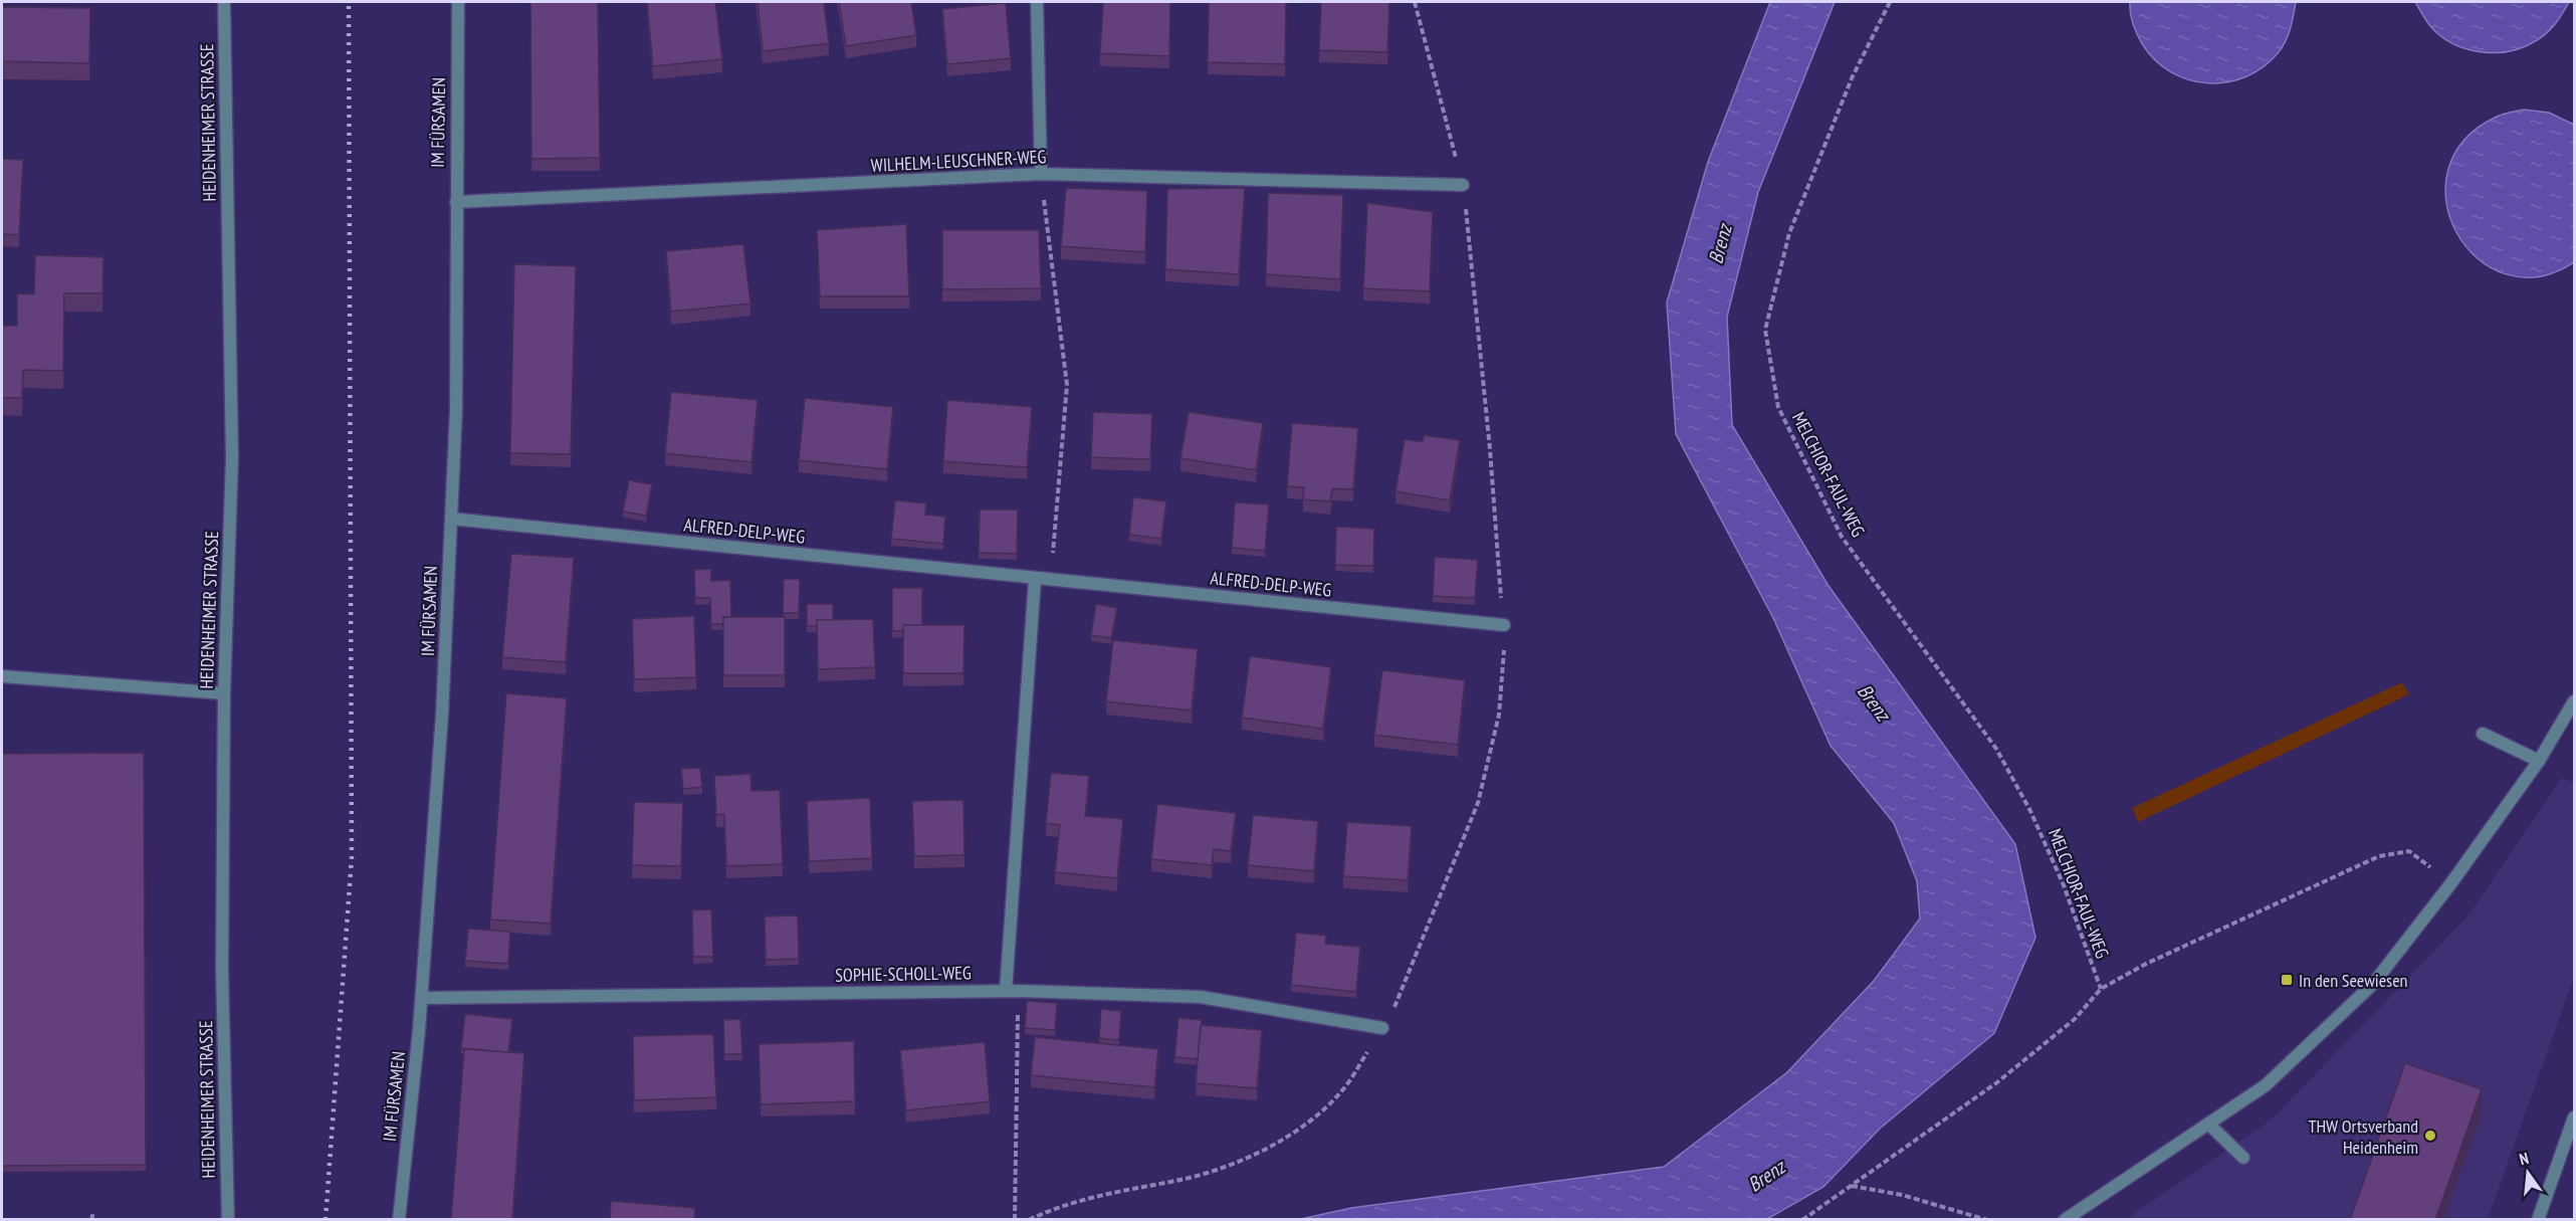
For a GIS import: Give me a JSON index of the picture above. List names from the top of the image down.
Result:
{
  "streets": {
    "street": [
      "HEIDENHEIMER STRASSE",
      "IM FÜRSAMEN",
      "WILHELM-LEUSCHNER-WEG",
      "ALFRED-DELP-WEG",
      "SOPHIE-SCHOLL-WEG"
    ],
    "path": ["MELCHIOR-FAUL-WEG"]
  },
  "crossings": [
    ["IM FÜRSAMEN", "WILHELM-LEUSCHNER-WEG"],
    ["IM FÜRSAMEN", "ALFRED-DELP-WEG"],
    ["IM FÜRSAMEN", "SOPHIE-SCHOLL-WEG"]
  ],
  "water": ["Brenz"],
  "places": {
    "transit": ["In den Seewiesen"],
    "other": ["THW Ortsverband Heidenheim"]
  },
  "north": "top"
}
